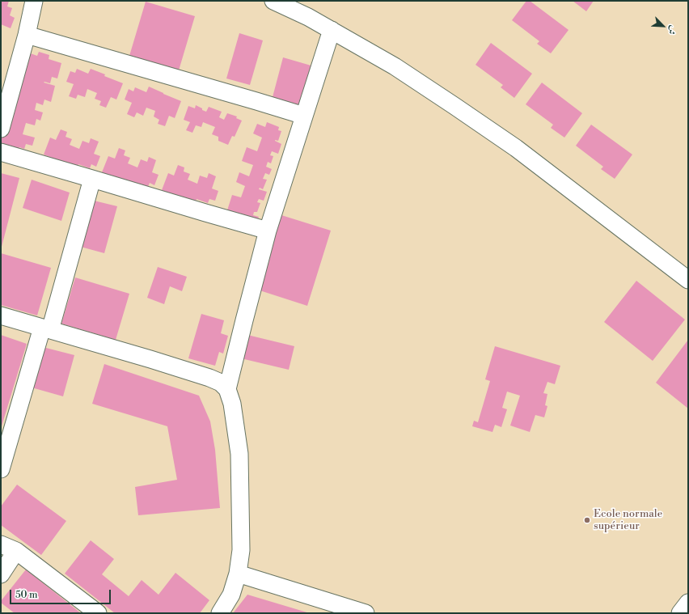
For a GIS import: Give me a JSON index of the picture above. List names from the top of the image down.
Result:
{
  "places": ["Ecole normale supérieur"],
  "scale_bar": "50 m",
  "north": "bottom right"
}
